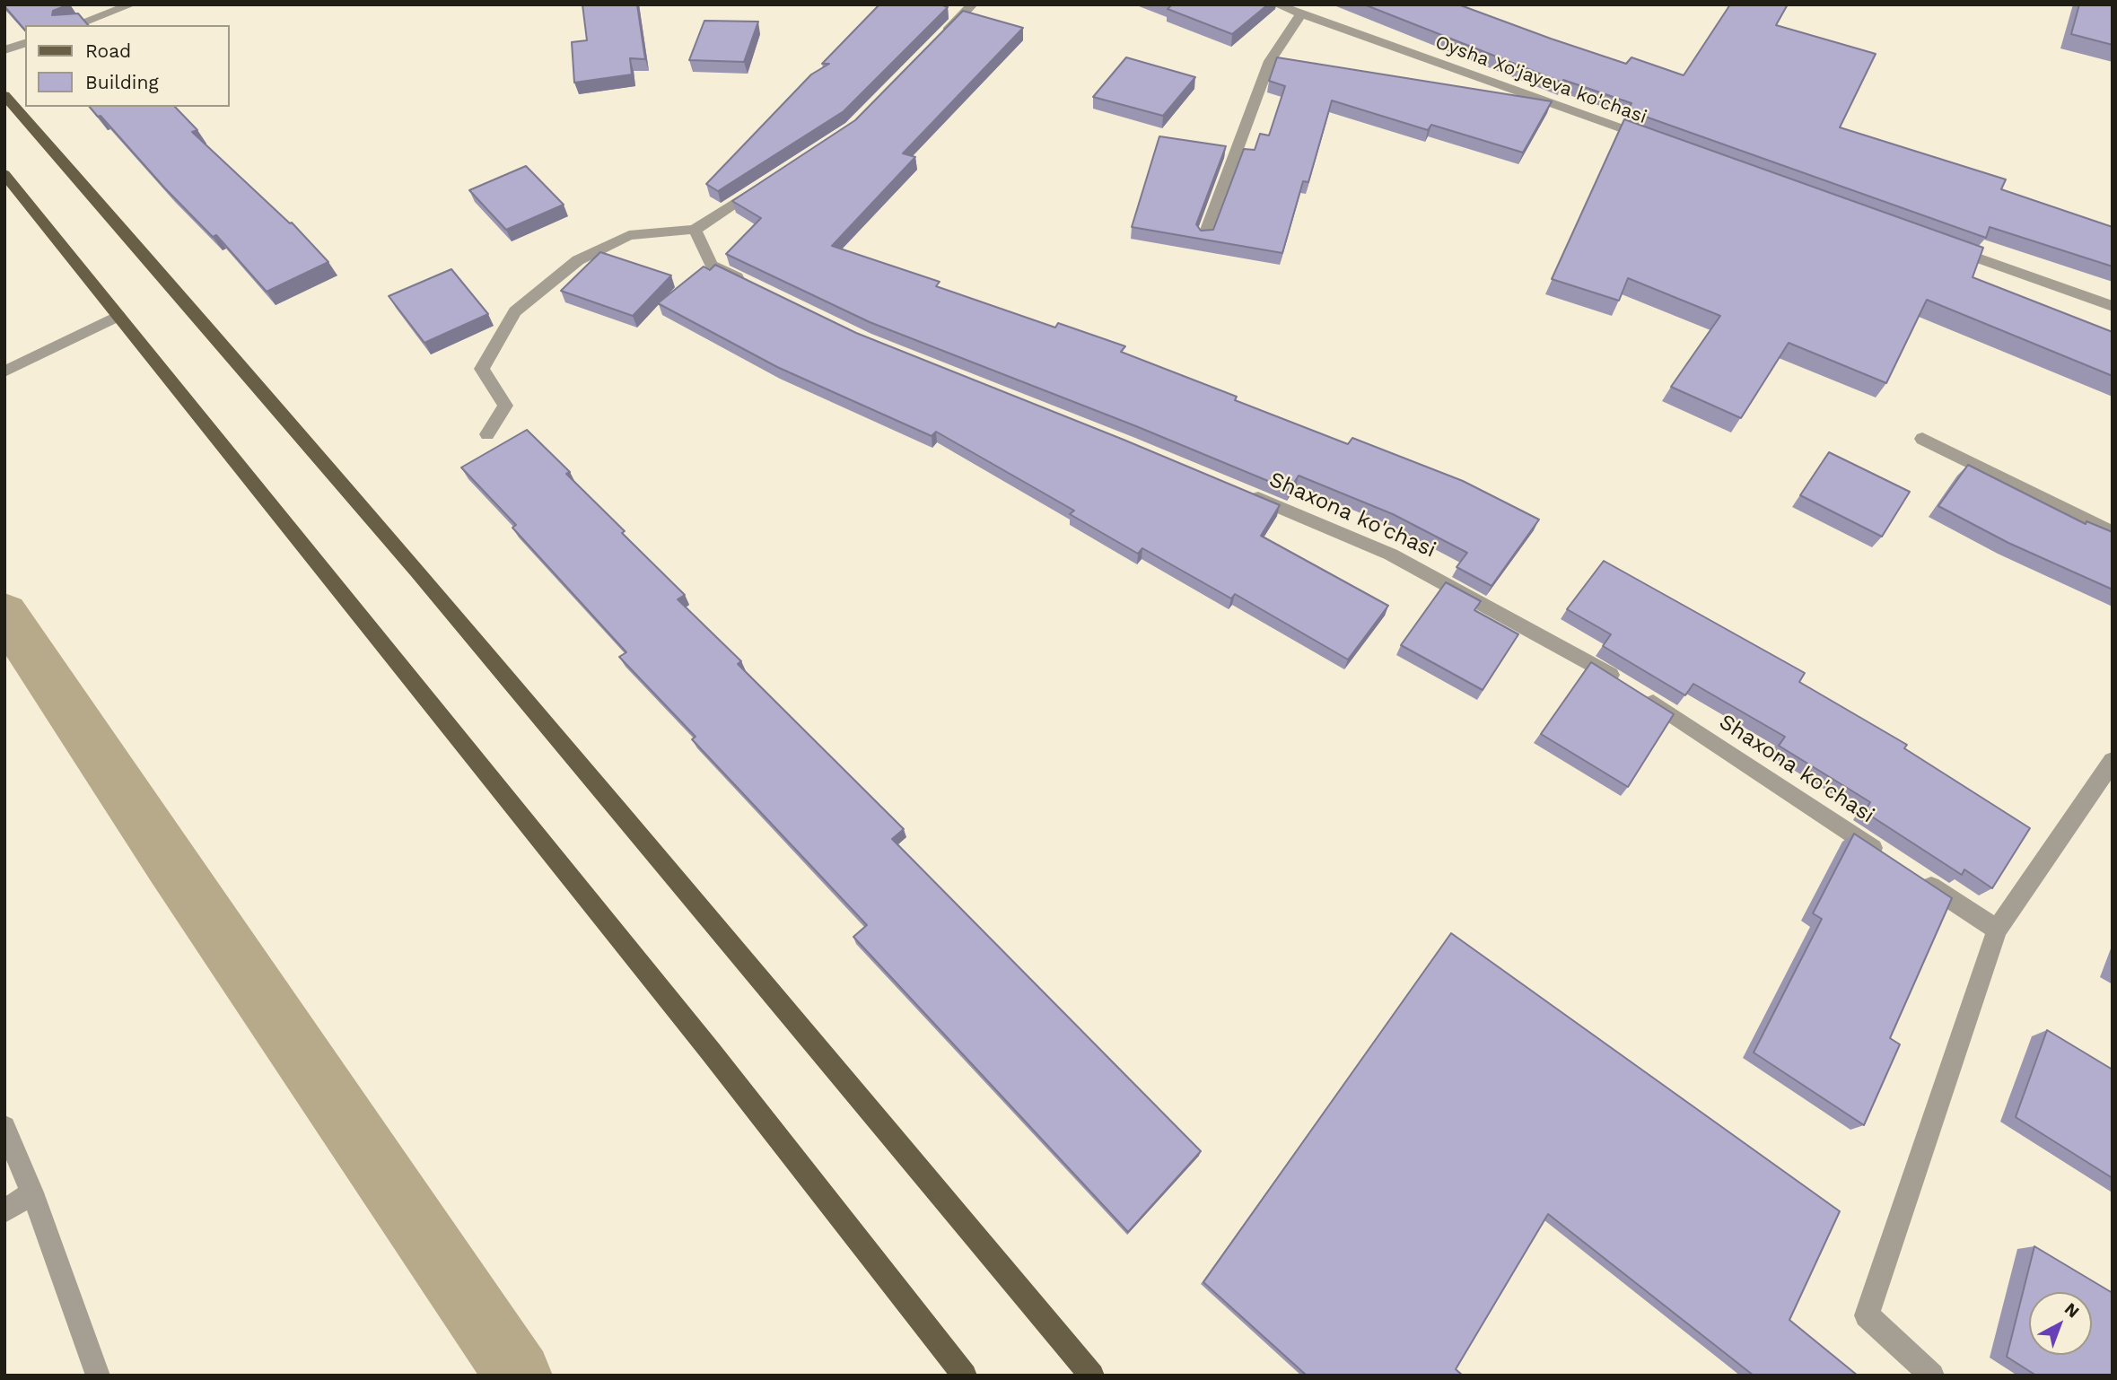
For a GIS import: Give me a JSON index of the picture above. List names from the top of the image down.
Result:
{
  "streets": {
    "street": ["Oysha Xo'jayeva ko'chasi", "Shaxona ko'chasi"]
  },
  "legend": ["Road", "Building"],
  "north": "top right"
}
